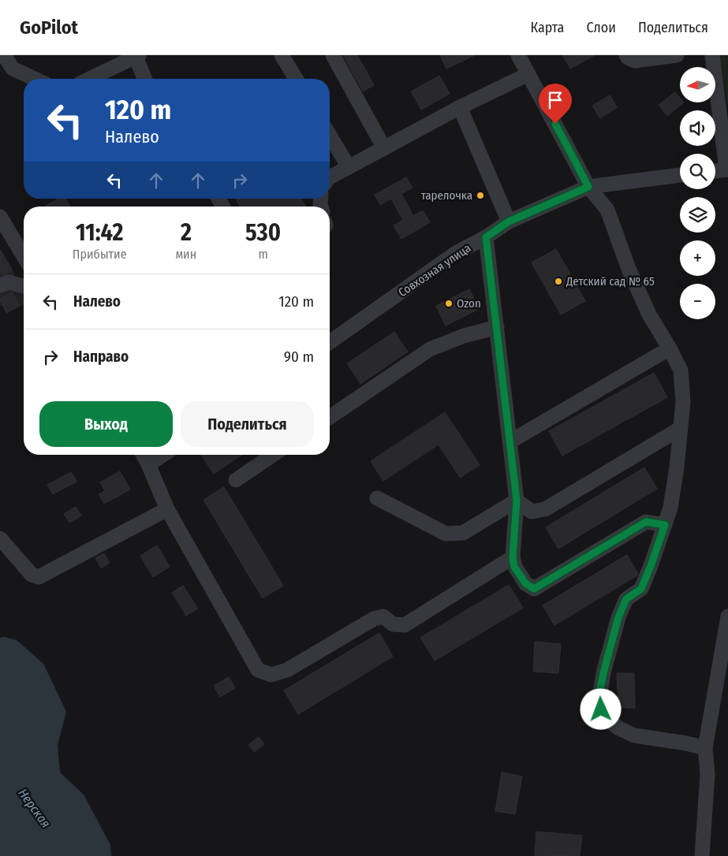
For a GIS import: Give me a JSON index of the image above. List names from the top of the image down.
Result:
{
  "streets": {
    "street": ["Совхозная улица"]
  },
  "water": ["Нерская"],
  "places": ["тарелочка", "Детский сад № 65", "Ozon"],
  "north": "left",
  "page": {
    "header": "GoPilot",
    "nav": ["Карта", "Слои", "Поделиться"],
    "map_buttons": ["+", "−"],
    "turn": ["120 m", "Налево"],
    "eta": [
      "11:42",
      "Прибытие",
      "2",
      "мин",
      "530",
      "m"
    ],
    "list": [
      {
        "name": "Налево",
        "value": "120 m"
      },
      {
        "name": "Направо",
        "value": "90 m"
      }
    ],
    "buttons": ["Выход", "Поделиться"]
  }
}
